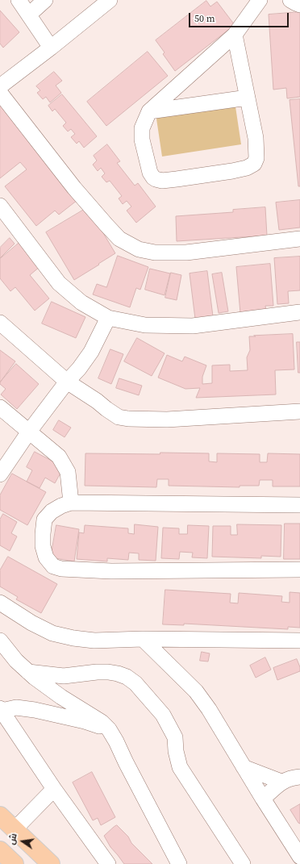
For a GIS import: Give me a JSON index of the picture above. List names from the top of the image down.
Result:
{
  "scale_bar": "50 m",
  "north": "left"
}
